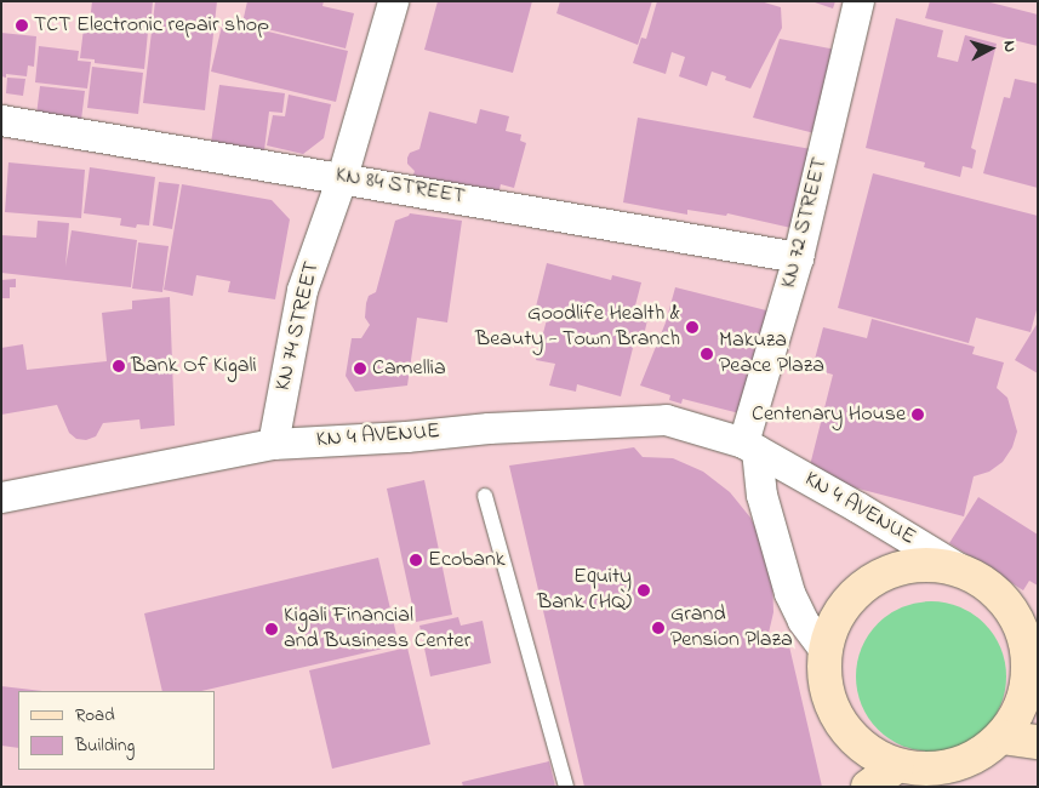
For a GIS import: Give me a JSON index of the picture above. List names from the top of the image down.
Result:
{
  "streets": {
    "street": [
      "KN 84 STREET",
      "KN 72 STREET",
      "KN 74 STREET",
      "KN 4 AVENUE"
    ]
  },
  "crossings": [
    ["KN 84 STREET", "KN 72 STREET"],
    ["KN 84 STREET", "KN 74 STREET"],
    ["KN 72 STREET", "KN 4 AVENUE"],
    ["KN 74 STREET", "KN 4 AVENUE"]
  ],
  "places": [
    "TCT Electronic repair shop",
    "Goodlife Health & Beauty - Town Branch",
    "Makuza Peace Plaza",
    "Bank Of Kigali",
    "Camellia",
    "Centenary House",
    "Ecobank",
    "Equity Bank (HQ)",
    "Grand Pension Plaza",
    "Kigali Financial and Business Center"
  ],
  "legend": ["Road", "Building"],
  "north": "right"
}
